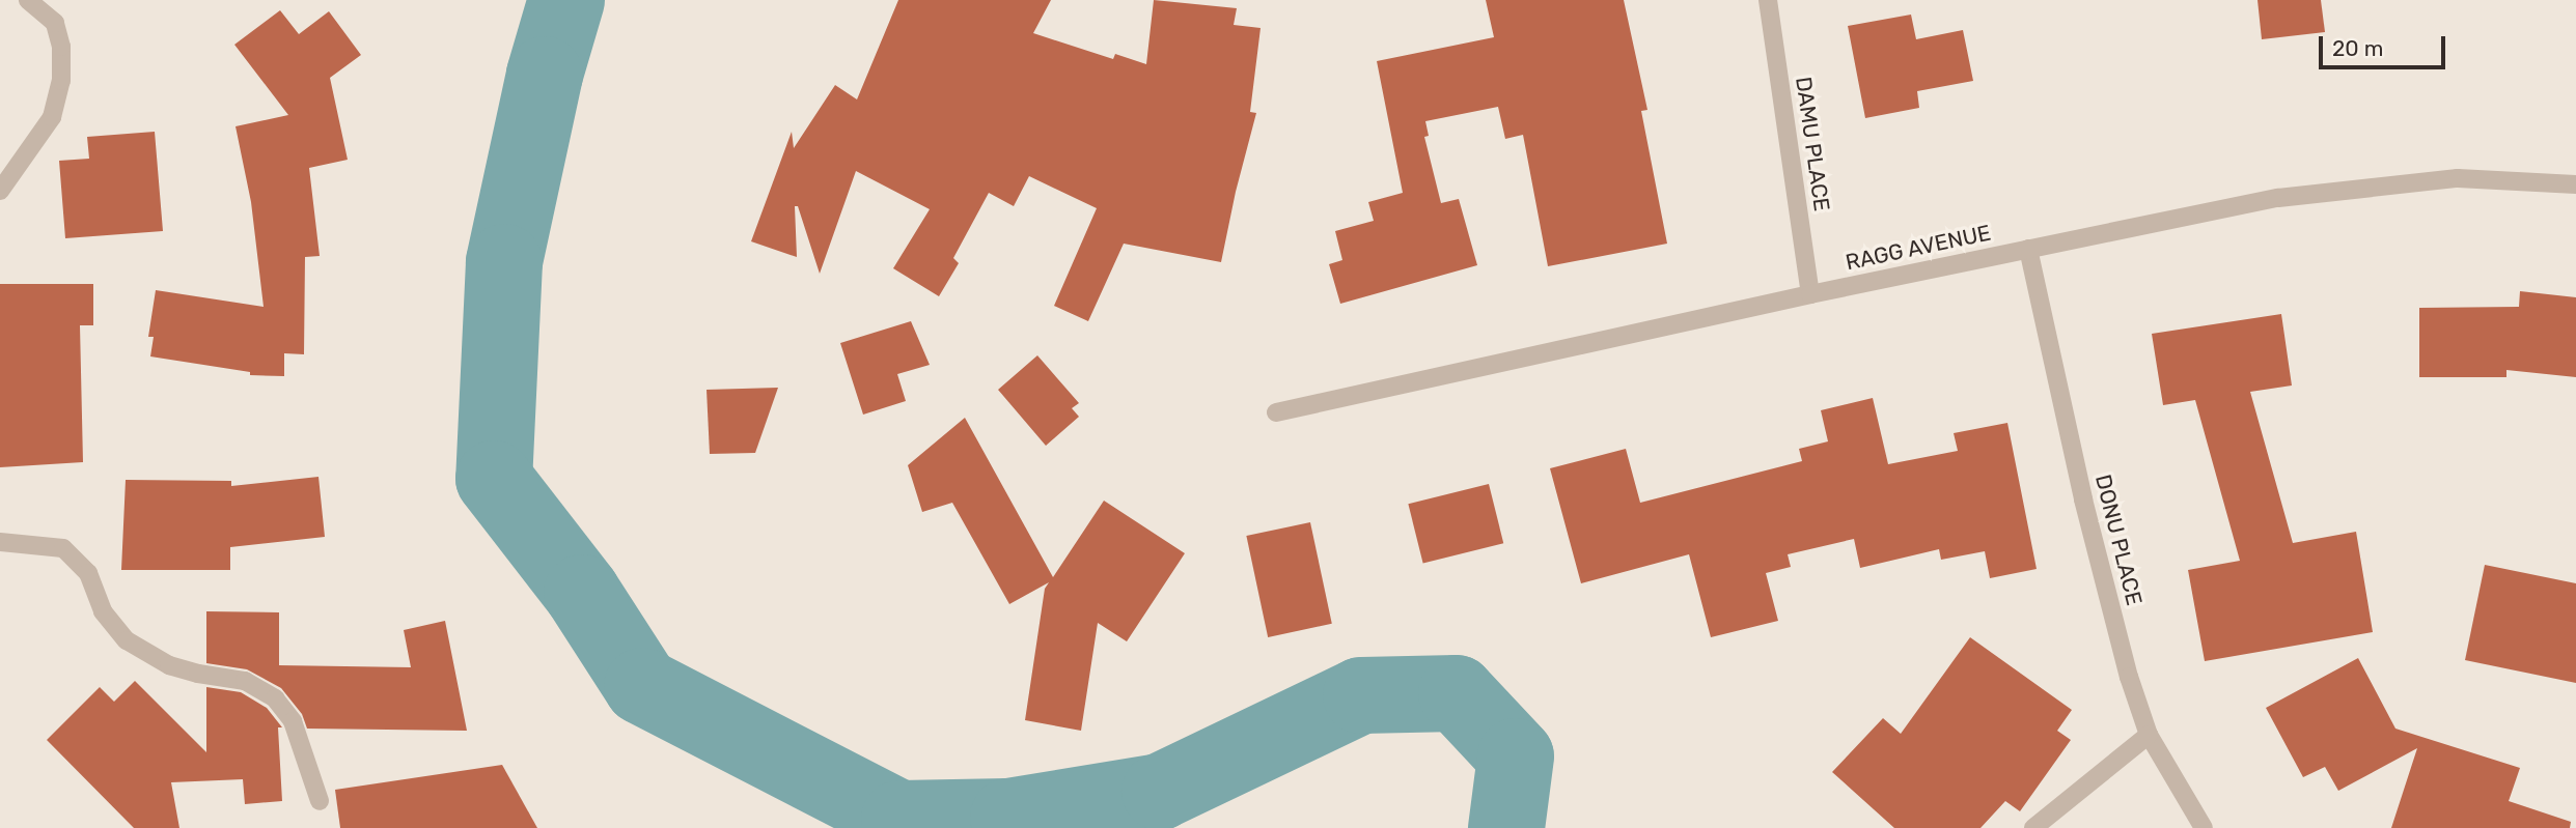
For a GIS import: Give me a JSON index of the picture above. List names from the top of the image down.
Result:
{
  "streets": {
    "street": ["DAMU PLACE", "RAGG AVENUE", "DONU PLACE"]
  },
  "crossings": [
    ["DAMU PLACE", "RAGG AVENUE"],
    ["RAGG AVENUE", "DONU PLACE"]
  ],
  "scale_bar": "20 m"
}
